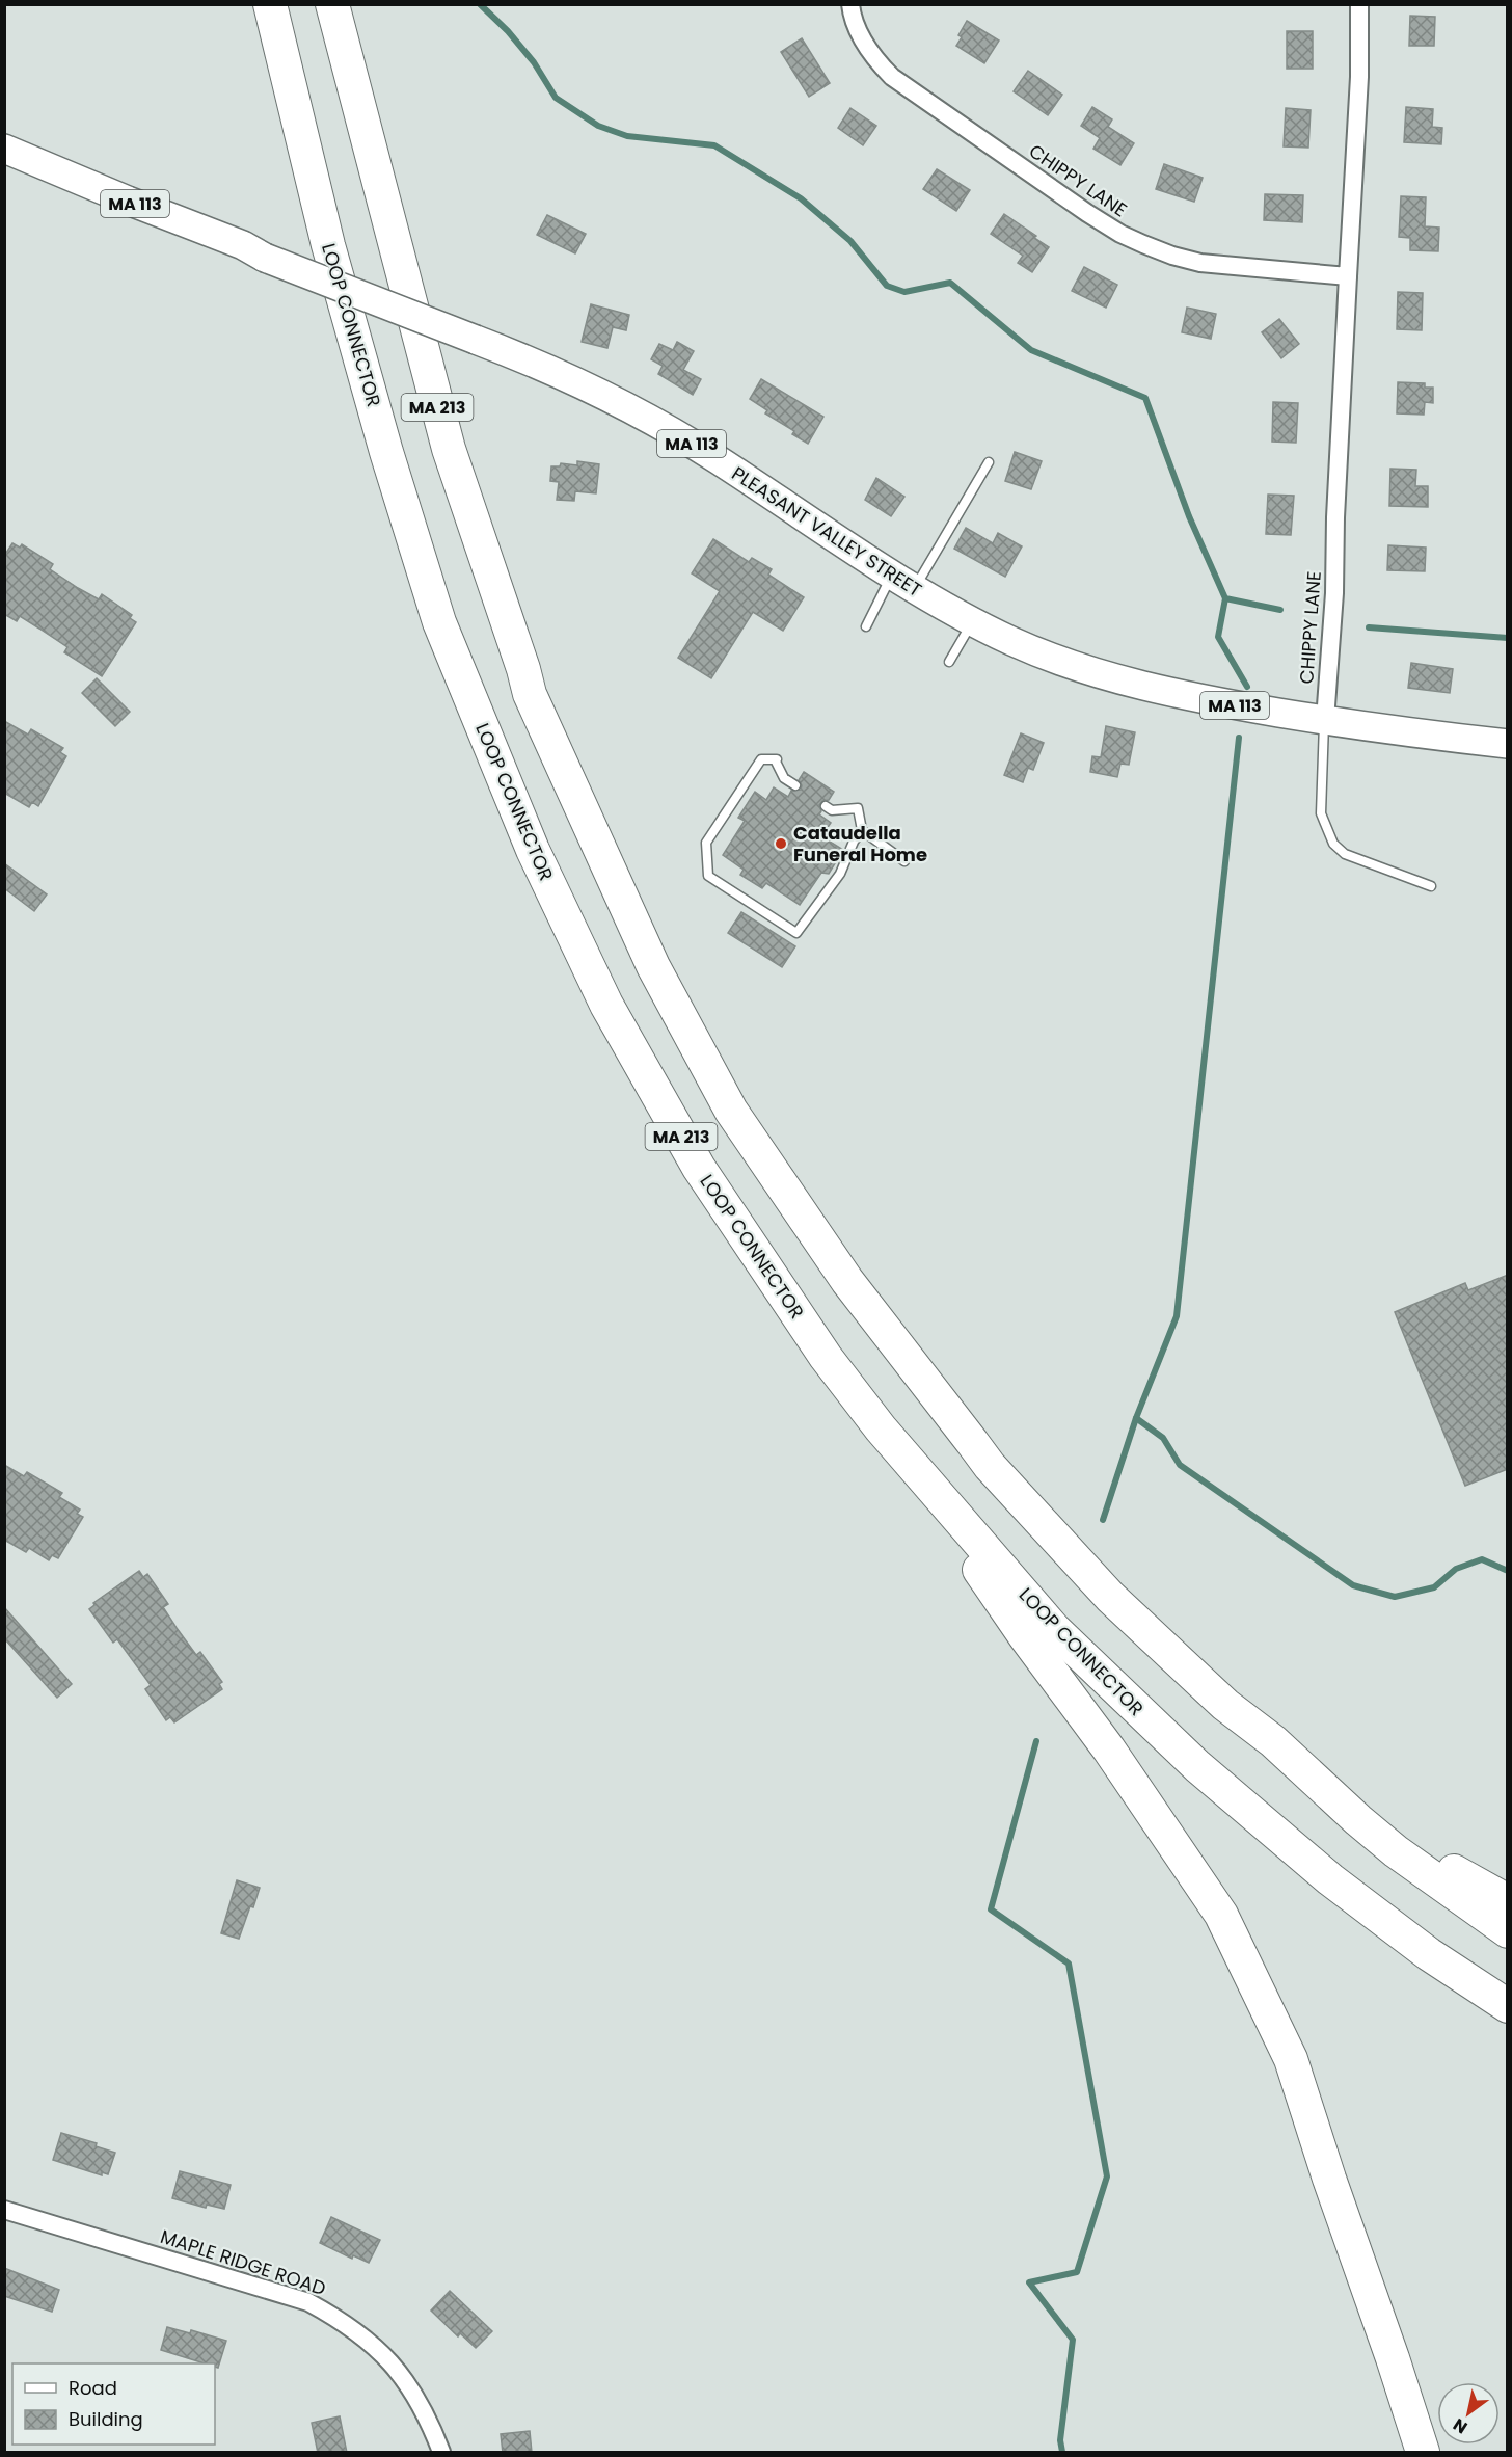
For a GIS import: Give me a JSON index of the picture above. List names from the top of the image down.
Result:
{
  "streets": {
    "highway": ["LOOP CONNECTOR", "MA 213"],
    "main road": ["MA 113", "PLEASANT VALLEY STREET"],
    "street": ["CHIPPY LANE", "MAPLE RIDGE ROAD"]
  },
  "crossings": [
    ["CHIPPY LANE", "PLEASANT VALLEY STREET"]
  ],
  "places": ["Cataudella Funeral Home"],
  "legend": ["Road", "Building"],
  "north": "bottom left"
}
